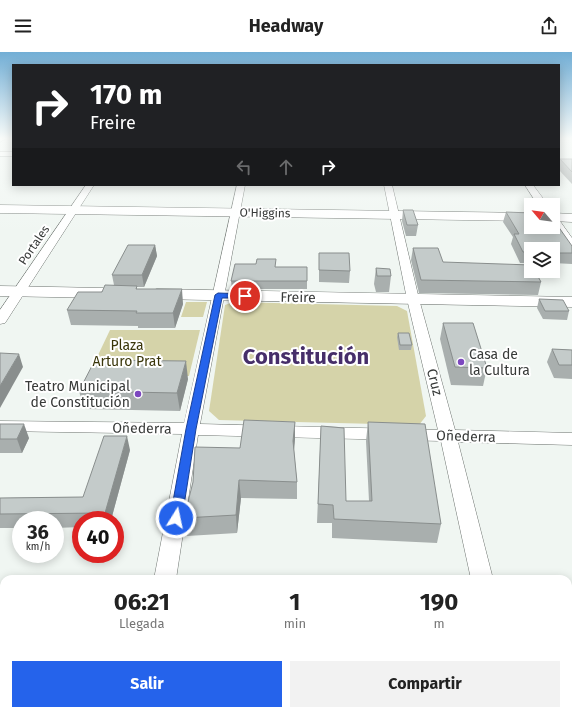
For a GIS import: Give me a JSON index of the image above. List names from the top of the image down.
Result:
{
  "streets": {
    "main road": ["O'Higgins", "Freire"],
    "street": ["Portales", "Cruz", "Oñederra"]
  },
  "crossings": [
    ["O'Higgins", "Portales"],
    ["O'Higgins", "Cruz"],
    ["Freire", "Cruz"],
    ["Cruz", "Oñederra"]
  ],
  "districts": ["Constitución"],
  "parks": ["Plaza Arturo Prat"],
  "places": ["Casa de la Cultura", "Teatro Municipal de Constitución"],
  "north": "top left",
  "page": {
    "header": "Headway",
    "turn": ["170 m", "Freire"],
    "speed": "36 km/h",
    "limit": "40",
    "eta": [
      "06:21",
      "Llegada",
      "1",
      "min",
      "190",
      "m"
    ],
    "buttons": ["Salir", "Compartir"]
  }
}
